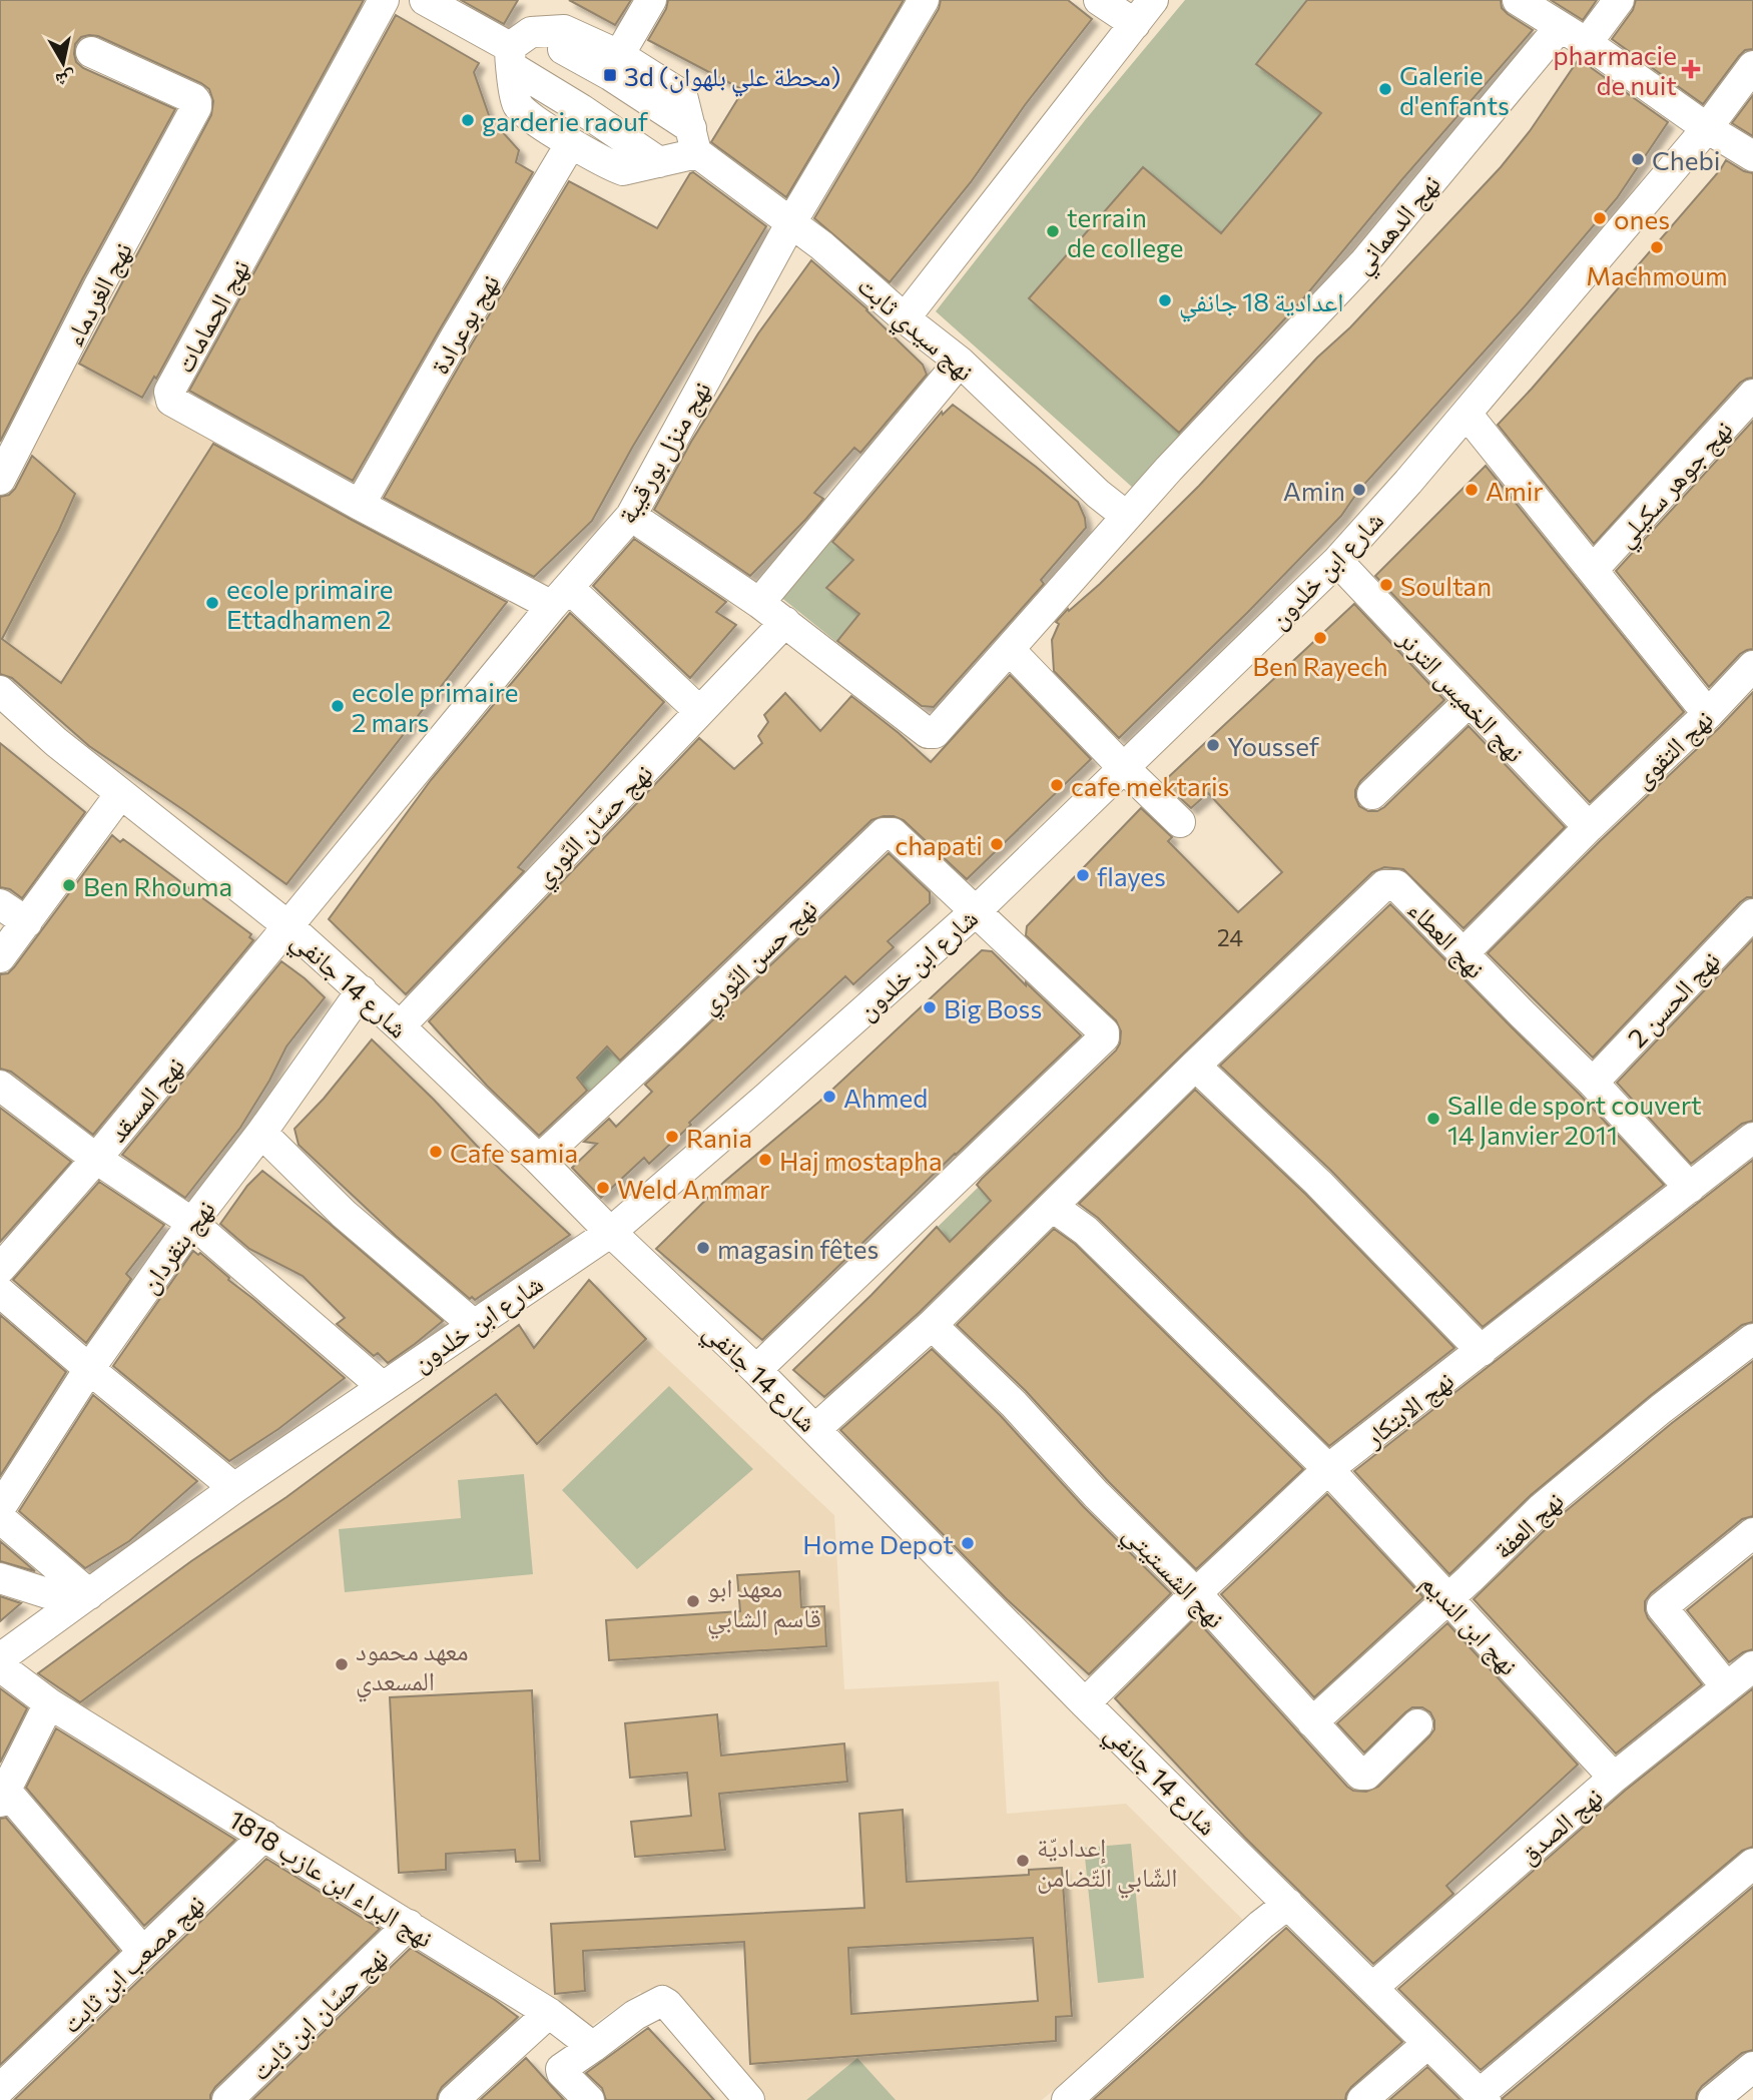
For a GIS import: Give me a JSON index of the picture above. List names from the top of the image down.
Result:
{
  "streets": {
    "street": [
      "نهج الدهماني",
      "نهج الغردماء",
      "نهج الحمامات",
      "نهج بوعرادة",
      "نهج سيدي ثابت",
      "نهج منزل بورقيبة",
      "نهج جوهر سكيلي",
      "شارع ابن خلدون",
      "نهج الخميس الترنر",
      "نهج التقوى",
      "نهج حسّان النّوري",
      "نهج العطاء",
      "نهج حسن النّوري",
      "شارع 14 جانفي",
      "نهج الحسن 2",
      "نهج المسقد",
      "نهج بنقردان",
      "نهج الابتكار",
      "نهج العفة",
      "نهج الشستيتي",
      "نهج ابن النديم",
      "نهج الصدق",
      "نهج البراء ابن عازب 1818",
      "نهج مصعب ابن ثابت",
      "نهج حسّان ابن ثابت"
    ]
  },
  "crossings": [
    ["نهج الدهماني", "نهج سيدي ثابت"],
    ["نهج الدهماني", "نهج حسّان النّوري"],
    ["نهج الحمامات", "نهج بوعرادة"],
    ["نهج الحمامات", "نهج منزل بورقيبة"],
    ["نهج الحمامات", "نهج حسّان النّوري"],
    ["نهج سيدي ثابت", "نهج منزل بورقيبة"],
    ["نهج منزل بورقيبة", "شارع 14 جانفي"],
    ["نهج منزل بورقيبة", "نهج المسقد"],
    ["شارع ابن خلدون", "نهج الخميس الترنر"],
    ["شارع ابن خلدون", "نهج حسن النّوري"],
    ["شارع ابن خلدون", "شارع 14 جانفي"],
    ["نهج الخميس الترنر", "نهج التقوى"],
    ["نهج التقوى", "نهج العطاء"],
    ["نهج حسّان النّوري", "شارع 14 جانفي"],
    ["نهج العطاء", "شارع 14 جانفي"],
    ["نهج العطاء", "نهج الحسن 2"],
    ["نهج العطاء", "نهج الابتكار"],
    ["نهج العطاء", "نهج الشستيتي"],
    ["نهج العطاء", "نهج ابن النديم"],
    ["نهج حسن النّوري", "شارع 14 جانفي"],
    ["شارع 14 جانفي", "نهج المسقد"],
    ["شارع 14 جانفي", "نهج بنقردان"],
    ["شارع 14 جانفي", "نهج الابتكار"],
    ["شارع 14 جانفي", "نهج الصدق"],
    ["نهج الابتكار", "نهج الشستيتي"],
    ["نهج الابتكار", "نهج ابن النديم"],
    ["نهج العفة", "نهج الشستيتي"],
    ["نهج العفة", "نهج ابن النديم"],
    ["نهج ابن النديم", "نهج الصدق"],
    ["نهج البراء ابن عازب 1818", "نهج مصعب ابن ثابت"],
    ["نهج البراء ابن عازب 1818", "نهج حسّان ابن ثابت"]
  ],
  "places": {
    "health": ["pharmacie de nuit"],
    "transit": ["3d (محطة علي بلهوان)"],
    "other": [
      "Galerie d'enfants",
      "garderie raouf",
      "Chebi",
      "ones",
      "terrain de college",
      "Machmoum",
      "اعدادية 18 جانفي",
      "Amin",
      "Amir",
      "Soultan",
      "ecole primaire Ettadhamen 2",
      "Ben Rayech",
      "ecole primaire 2 mars",
      "Youssef",
      "cafe mektaris",
      "chapati",
      "flayes",
      "Ben Rhouma",
      "Big Boss",
      "Ahmed",
      "Salle de sport couvert 14 Janvier 2011",
      "Rania",
      "Cafe samia",
      "Haj mostapha",
      "Weld Ammar",
      "magasin fêtes",
      "Home Depot",
      "معهد ابو قاسم الشابي",
      "معهد محمود المسعدي",
      "إعداديّة الشّابي التّضامن"
    ]
  },
  "house_numbers": ["24"],
  "north": "bottom"
}
